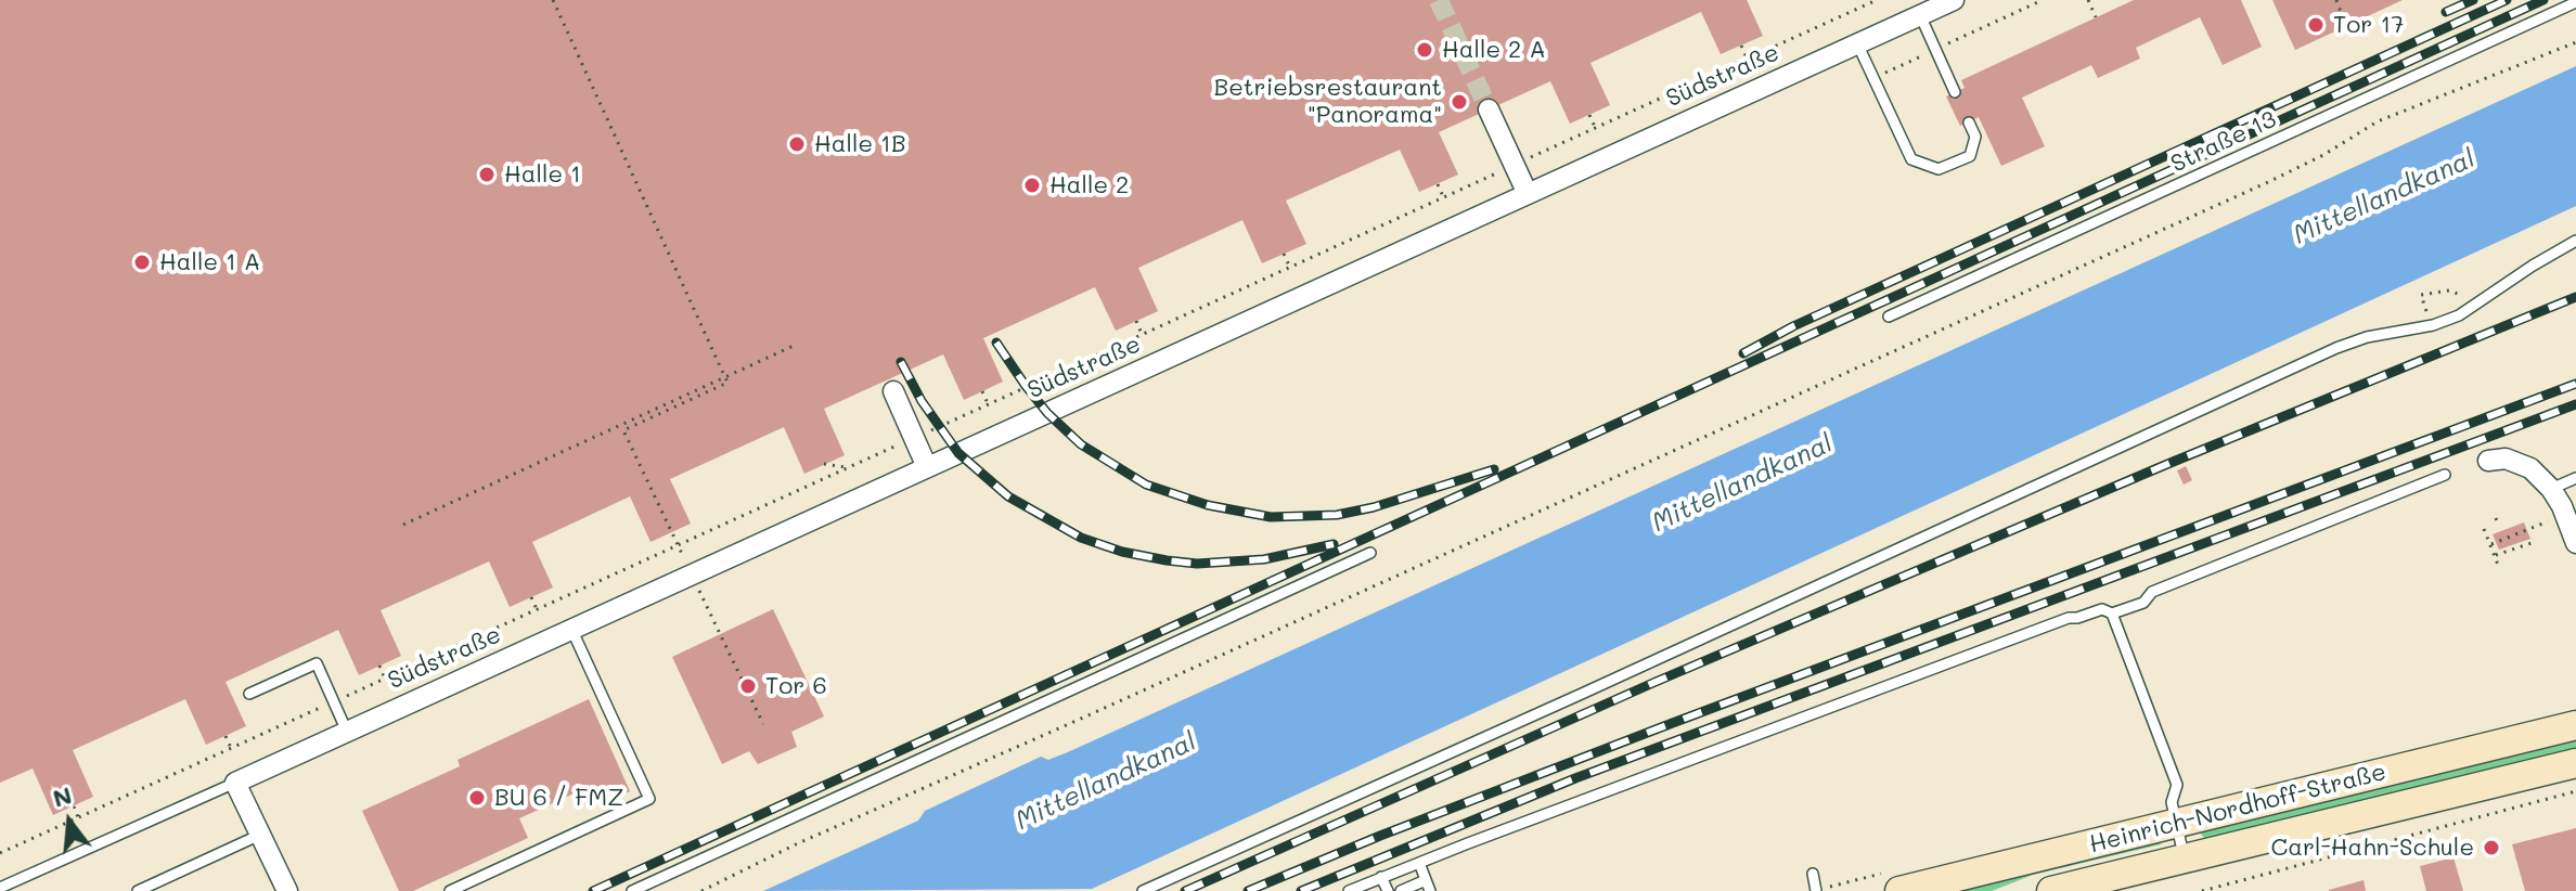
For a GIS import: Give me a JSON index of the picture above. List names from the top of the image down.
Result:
{
  "streets": {
    "main road": ["Heinrich-Nordhoff-Straße"],
    "street": ["Südstraße"],
    "lane": ["Straße 13"]
  },
  "water": ["Mittellandkanal"],
  "places": [
    "Tor 17",
    "Halle 2 A",
    "Betriebsrestaurant \"Panorama\"",
    "Halle 1B",
    "Halle 1",
    "Halle 2",
    "Halle 1 A",
    "Tor 6",
    "BU 6 / FMZ",
    "Carl-Hahn-Schule"
  ],
  "north": "top"
}
